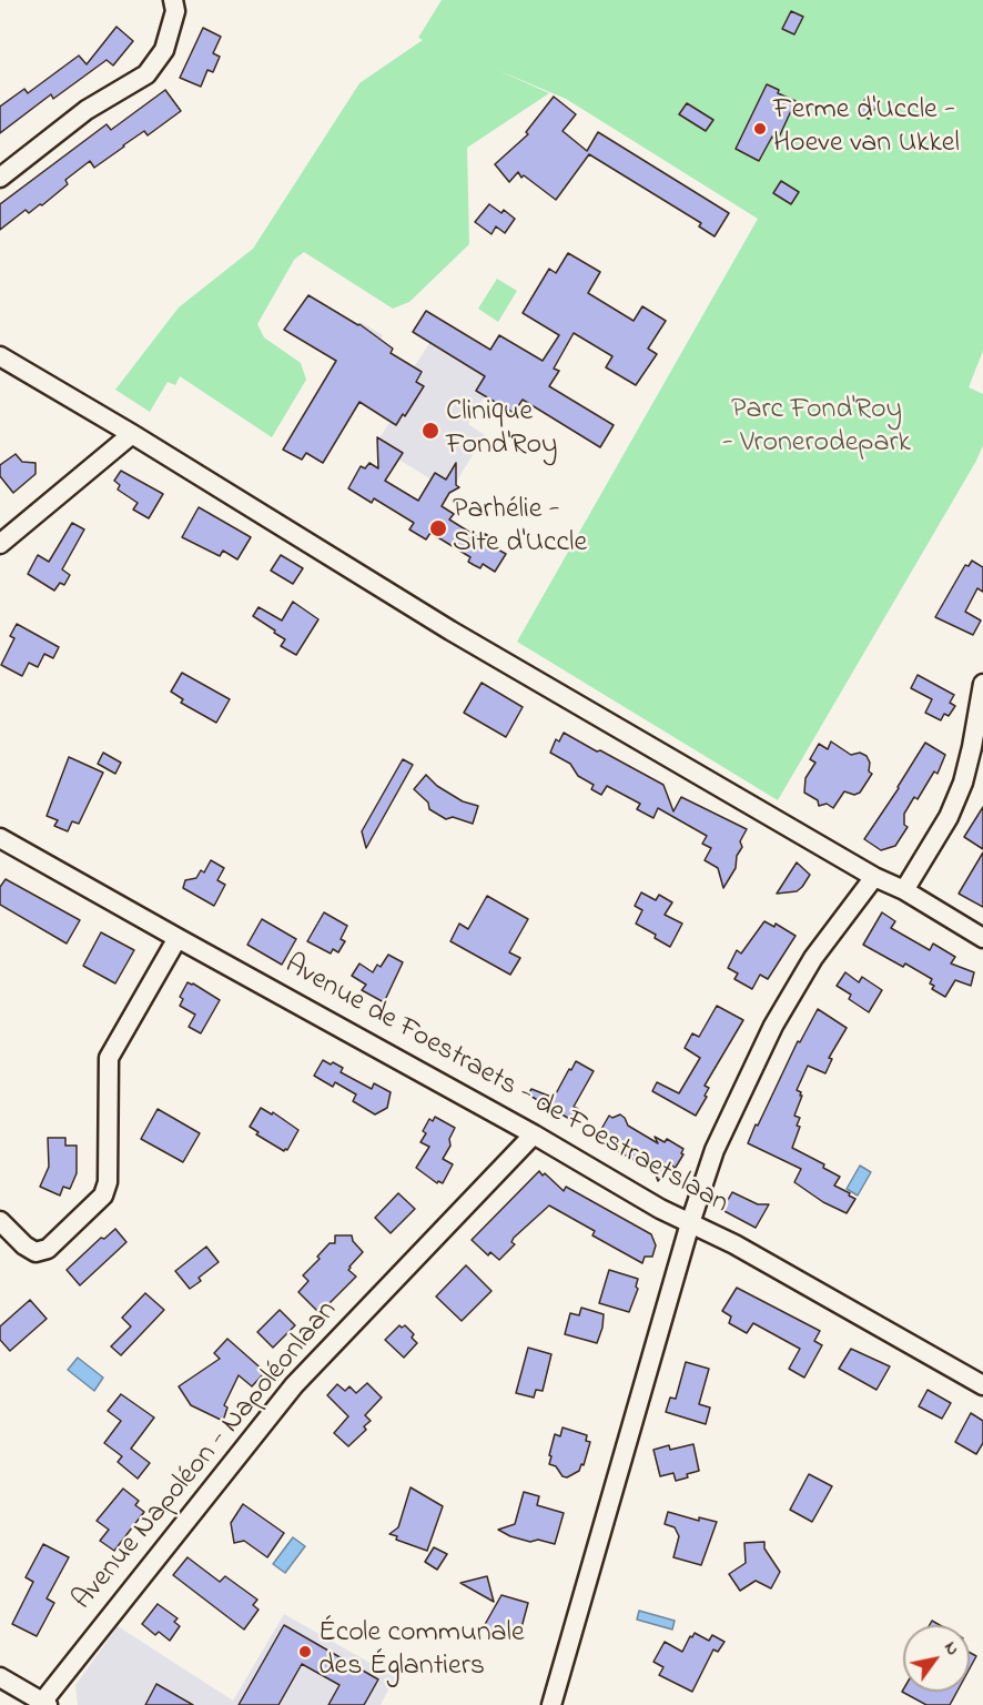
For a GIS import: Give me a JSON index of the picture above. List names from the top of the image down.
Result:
{
  "streets": {
    "street": ["Avenue de Foestraets - de Foestraetslaan", "Avenue Napoléon - Napoléonlaan"]
  },
  "crossings": [
    ["Avenue de Foestraets - de Foestraetslaan", "Avenue Napoléon - Napoléonlaan"]
  ],
  "parks": ["Parc Fond'Roy - Vronerodepark"],
  "places": [
    "Ferme d'Uccle - Hoeve van Ukkel",
    "Clinique Fond'Roy",
    "Parhélie - Site d'Uccle",
    "École communale des Églantiers"
  ],
  "north": "top right"
}
